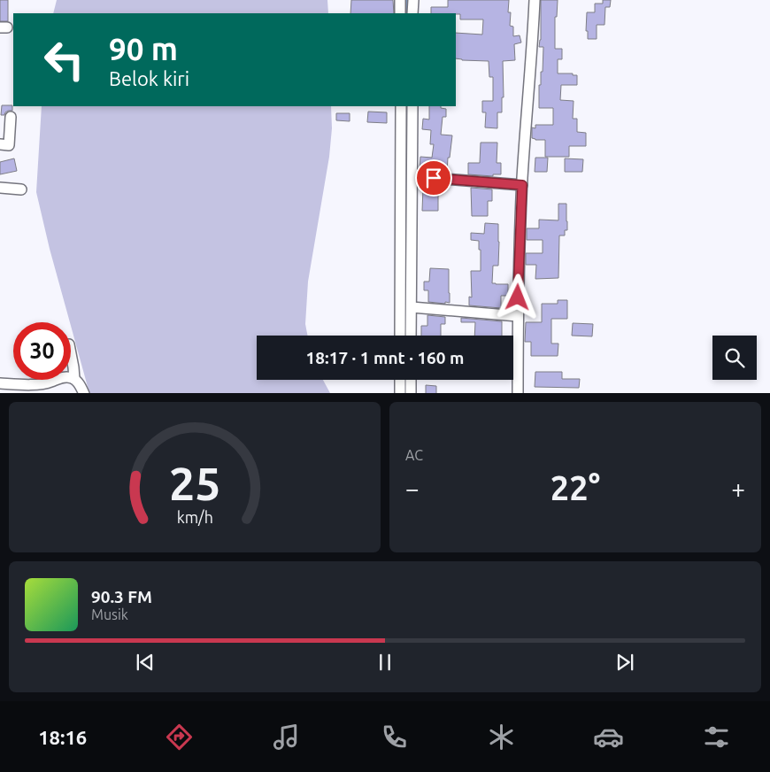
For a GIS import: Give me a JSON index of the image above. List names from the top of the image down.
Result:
{
  "page": {
    "turn": ["90 m", "Belok kiri"],
    "limit": "30",
    "trip": "18:17 · 1 mnt · 160 m",
    "tile": "AC",
    "heat": ["−", "22°", "+"],
    "song": ["90.3 FM", "Musik"],
    "tabs": "18:16",
    "gauge": ["25", "km/h"]
  }
}
